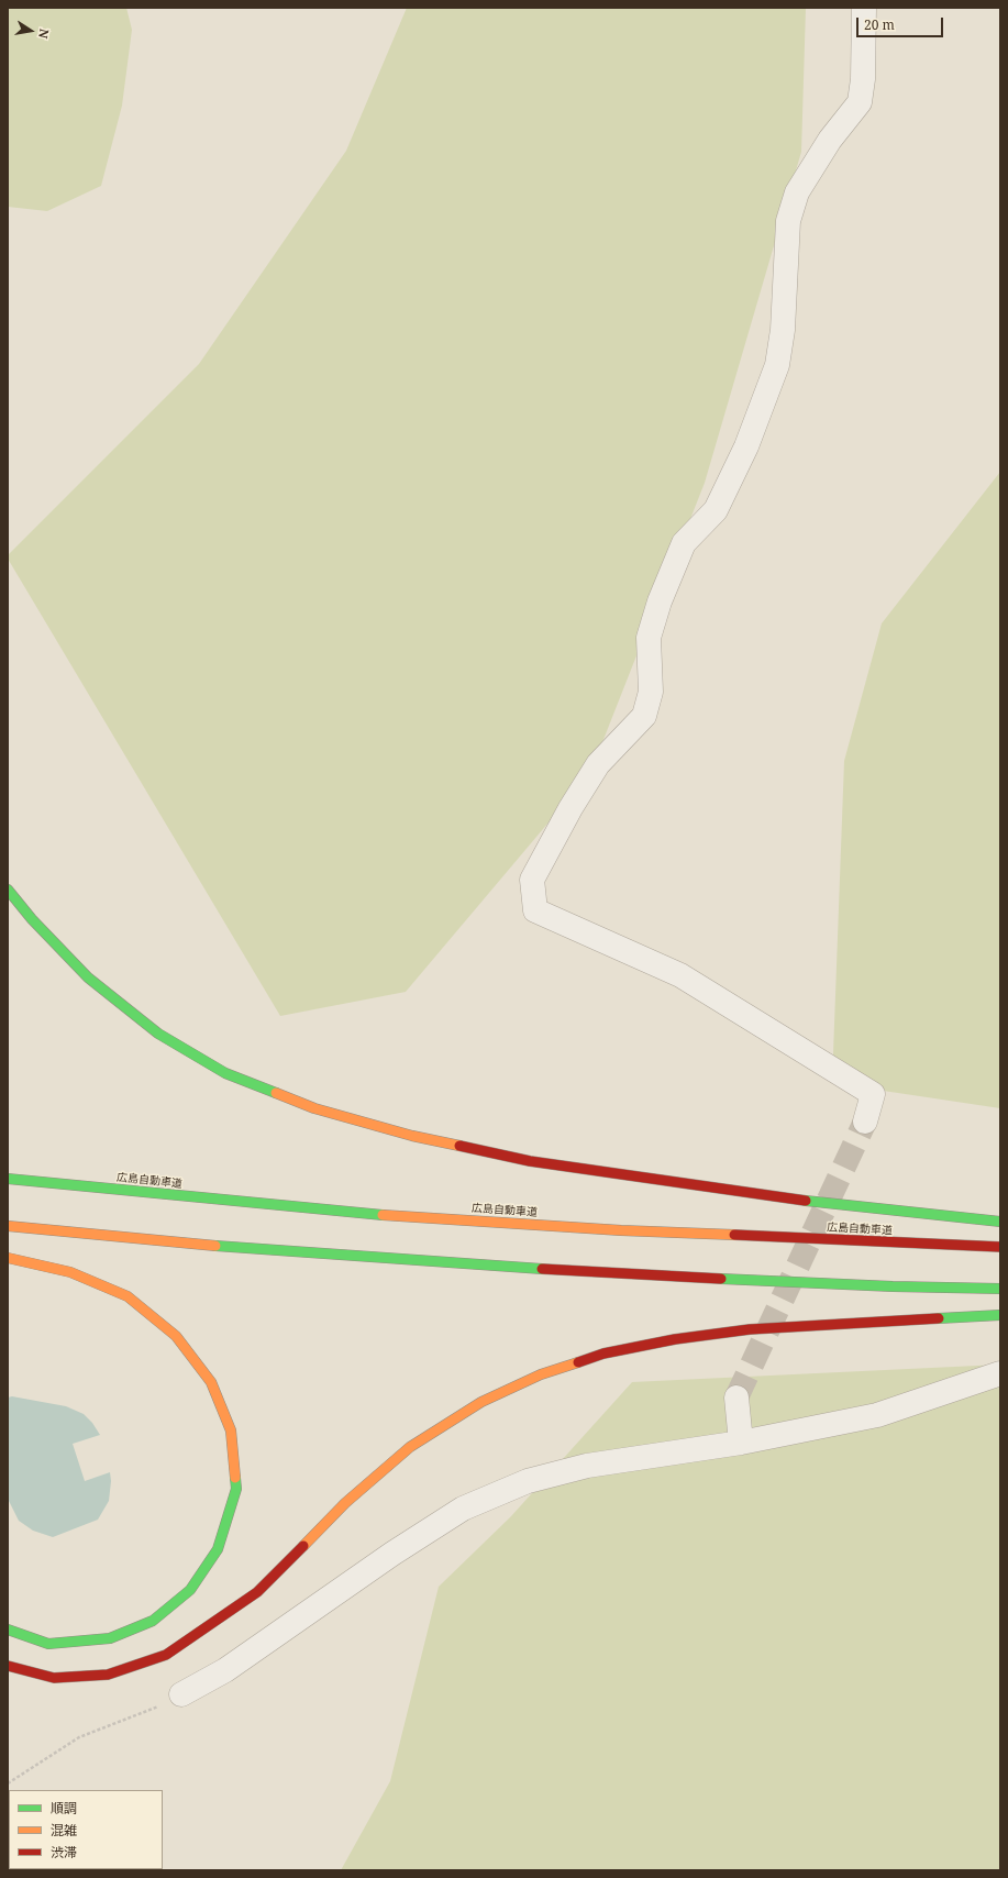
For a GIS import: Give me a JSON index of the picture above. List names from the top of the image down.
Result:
{
  "streets": {
    "highway": ["広島自動車道"]
  },
  "legend": ["順調", "混雑", "渋滞"],
  "scale_bar": "20 m",
  "north": "right"
}
